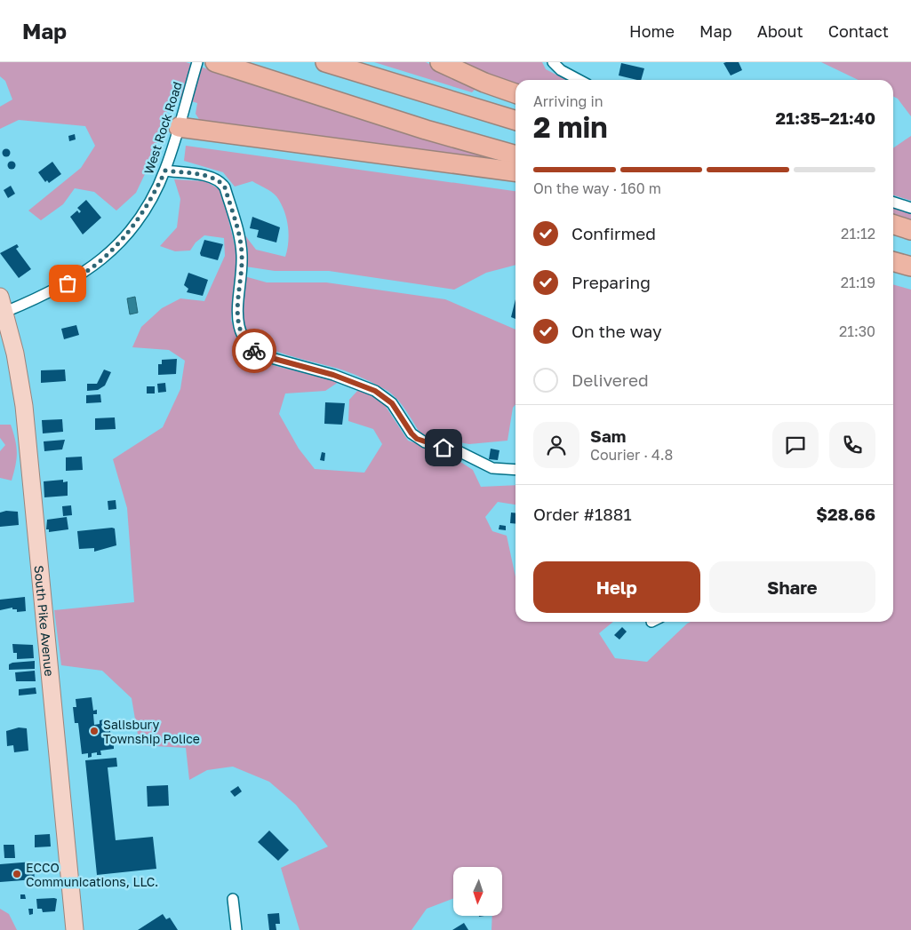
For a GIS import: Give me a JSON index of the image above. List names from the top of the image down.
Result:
{
  "streets": {
    "main road": ["South Pike Avenue"],
    "street": ["West Rock Road"]
  },
  "crossings": [
    ["West Rock Road", "South Pike Avenue"]
  ],
  "places": ["Salisbury Township Police", "ECCO Communications, LLC."],
  "north": "bottom",
  "page": {
    "header": "Map",
    "nav": [
      "Home",
      "Map",
      "About",
      "Contact"
    ],
    "heading": ["2 min", "Arriving in", "21:35–21:40"],
    "panel": [
      "Sam",
      "Courier · 4.8",
      "Order #1881",
      "$28.66"
    ],
    "bar": "On the way · 160 m",
    "list": [
      ["Confirmed", "21:12"],
      ["Preparing", "21:19"],
      ["On the way", "21:30"],
      "Delivered"
    ],
    "buttons": ["Help", "Share"]
  }
}
